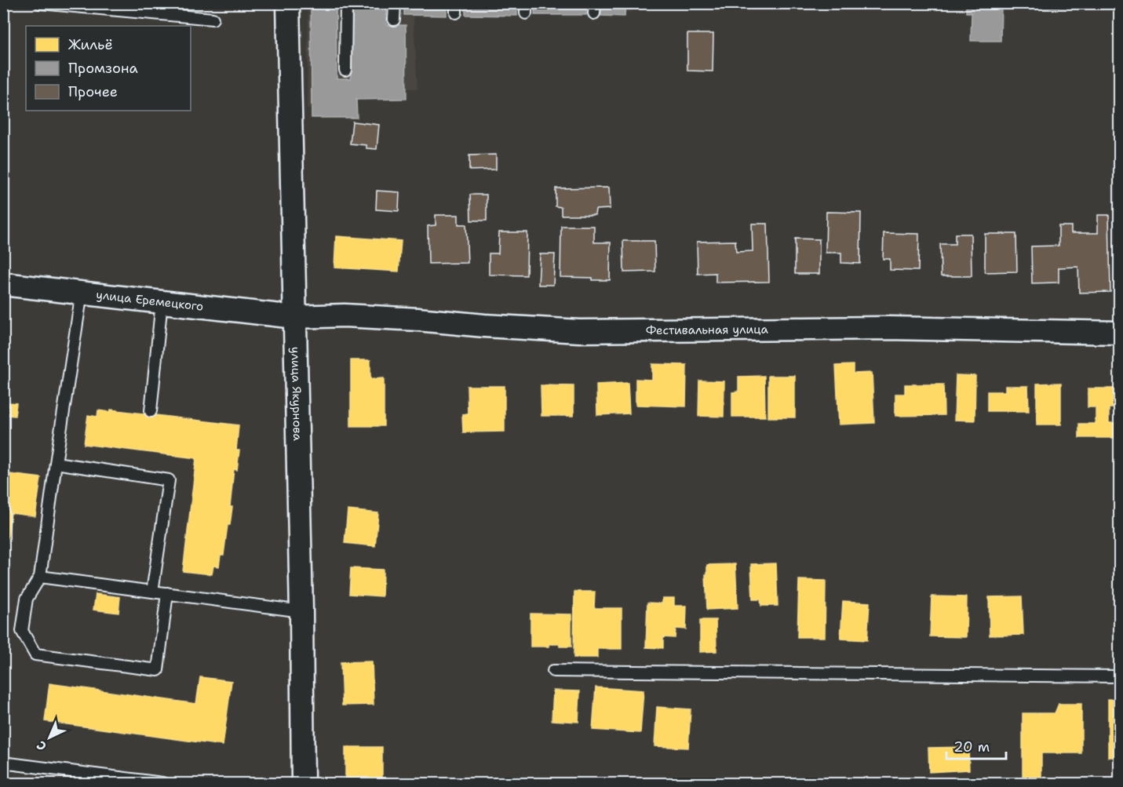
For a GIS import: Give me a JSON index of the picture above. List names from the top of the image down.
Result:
{
  "streets": {
    "street": ["улица Еремецкого", "Фестивальная улица", "улица Якурнова"]
  },
  "crossings": [
    ["улица Еремецкого", "Фестивальная улица"],
    ["улица Еремецкого", "улица Якурнова"],
    ["Фестивальная улица", "улица Якурнова"]
  ],
  "legend": ["Жильё", "Промзона", "Прочее"],
  "scale_bar": "20 m",
  "north": "bottom left"
}
